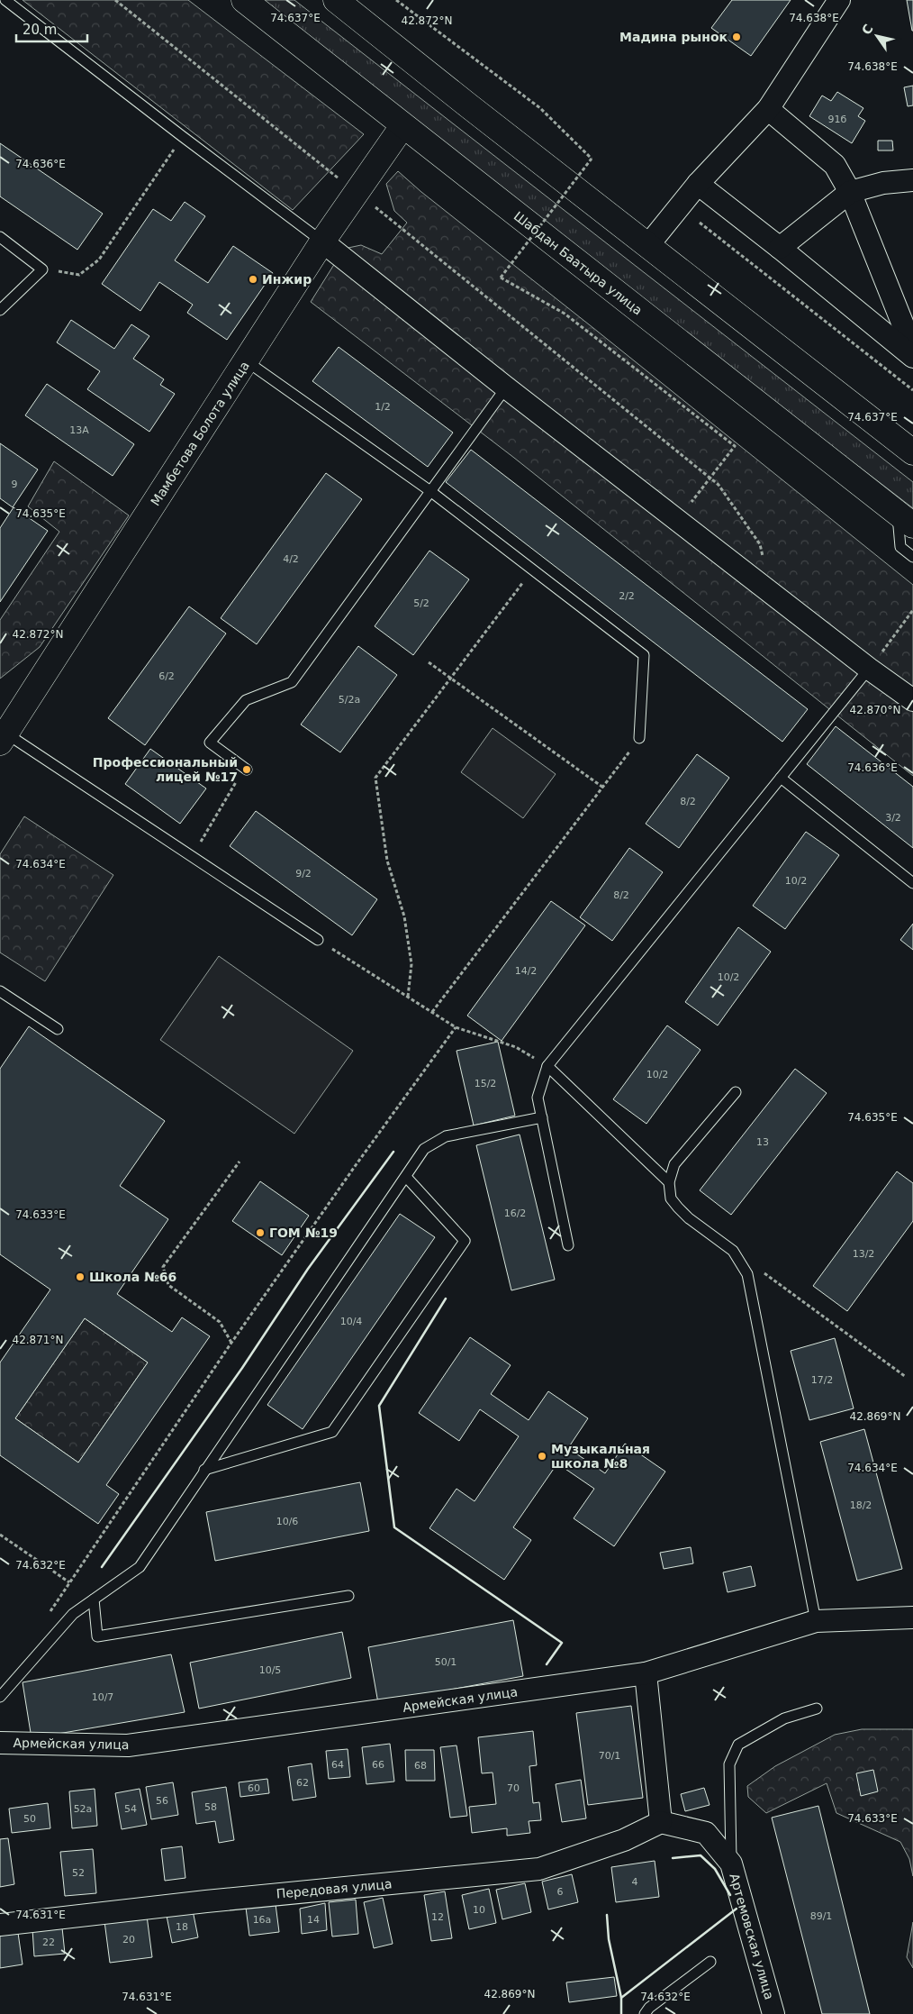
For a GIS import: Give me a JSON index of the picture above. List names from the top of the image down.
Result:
{
  "streets": {
    "main road": ["Шабдан Баатыра улица", "Мамбетова Болота улица"],
    "street": ["Армейская улица", "Передовая улица", "Артемовская улица"]
  },
  "crossings": [
    ["Шабдан Баатыра улица", "Мамбетова Болота улица"],
    ["Передовая улица", "Артемовская улица"]
  ],
  "places": [
    "Мадина рынок",
    "Инжир",
    "Профессиональный лицей №17",
    "ГОМ №19",
    "Школа №66",
    "Музыкальная школа №8"
  ],
  "house_numbers": [
    "91б",
    "1/2",
    "13А",
    "9",
    "4/2",
    "2/2",
    "5/2",
    "6/2",
    "5/2а",
    "8/2",
    "3/2",
    "9/2",
    "10/2",
    "8/2",
    "14/2",
    "10/2",
    "10/2",
    "15/2",
    "13",
    "16/2",
    "13/2",
    "10/4",
    "17/2",
    "18/2",
    "10/6",
    "50/1",
    "10/5",
    "10/7",
    "70/1",
    "64",
    "66",
    "68",
    "62",
    "60",
    "70",
    "56",
    "58",
    "52а",
    "54",
    "50",
    "52",
    "4",
    "6",
    "10",
    "89/1",
    "12",
    "16а",
    "14",
    "18",
    "20",
    "22"
  ],
  "scale_bar": "20 m",
  "north": "top left",
  "coordinates": [
    "74.637°E",
    "74.638°E",
    "42.872°N",
    "74.636°E",
    "74.635°E",
    "42.870°N",
    "74.634°E",
    "74.633°E",
    "42.871°N",
    "42.869°N",
    "74.632°E",
    "74.631°E"
  ]
}
